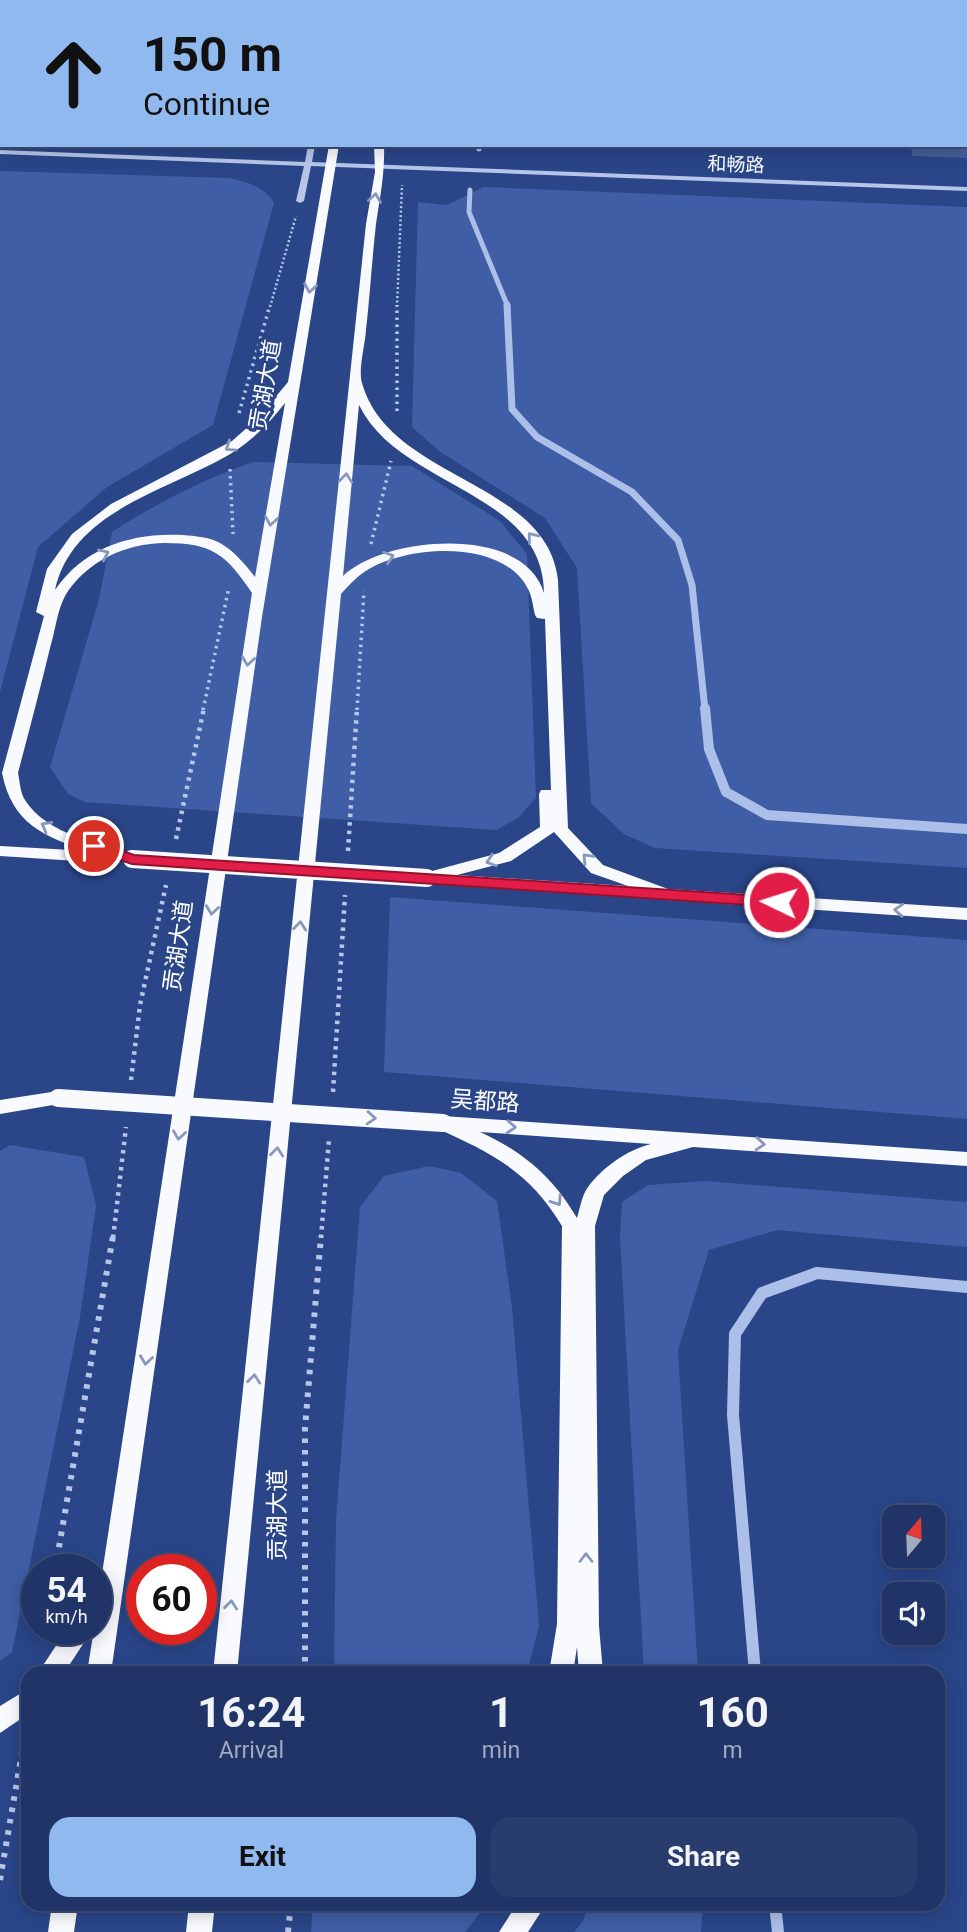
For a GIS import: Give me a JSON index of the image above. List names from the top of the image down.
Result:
{
  "streets": {
    "main road": ["贡湖大道", "吴都路"],
    "street": ["和畅路"]
  },
  "crossings": [
    ["和畅路", "贡湖大道"]
  ],
  "one_way": ["吴都路"],
  "north": "top",
  "page": {
    "turn": ["150 m", "Continue"],
    "speed": "54 km/h",
    "limit": "60",
    "eta": [
      "16:24",
      "Arrival",
      "1",
      "min",
      "160",
      "m"
    ],
    "buttons": ["Exit", "Share"]
  }
}
